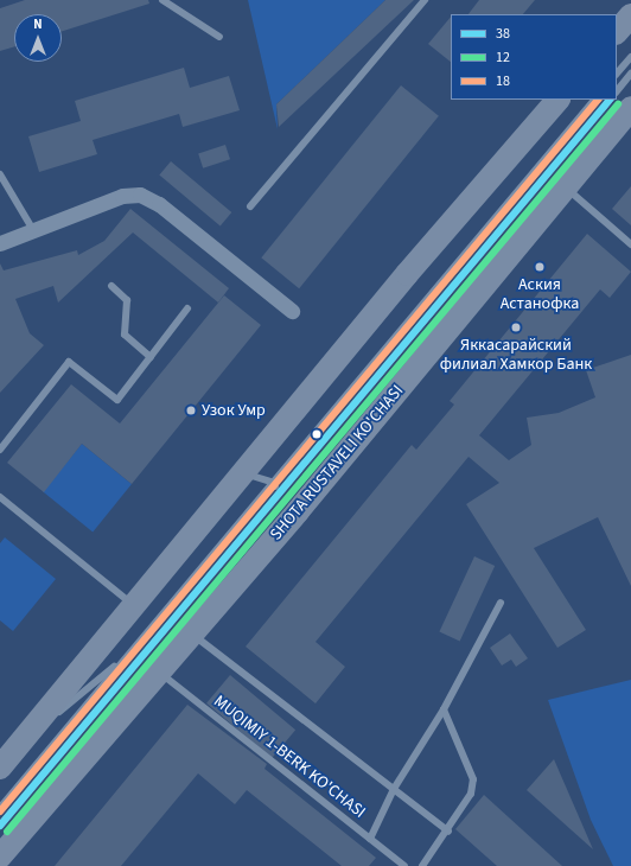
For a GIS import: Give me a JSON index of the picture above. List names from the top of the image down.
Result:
{
  "streets": {
    "main road": ["SHOTA RUSTAVELI KO'CHASI"],
    "lane": ["MUQIMIY 1-BERK KO'CHASI"]
  },
  "crossings": [
    ["SHOTA RUSTAVELI KO'CHASI", "MUQIMIY 1-BERK KO'CHASI"]
  ],
  "places": ["Аския Астанофка", "Яккасарайский филиал Хамкор Банк", "Узок Умр"],
  "lines": ["transit line 38", "transit line 18", "transit line 12"],
  "legend": ["38", "12", "18"],
  "north": "top"
}
